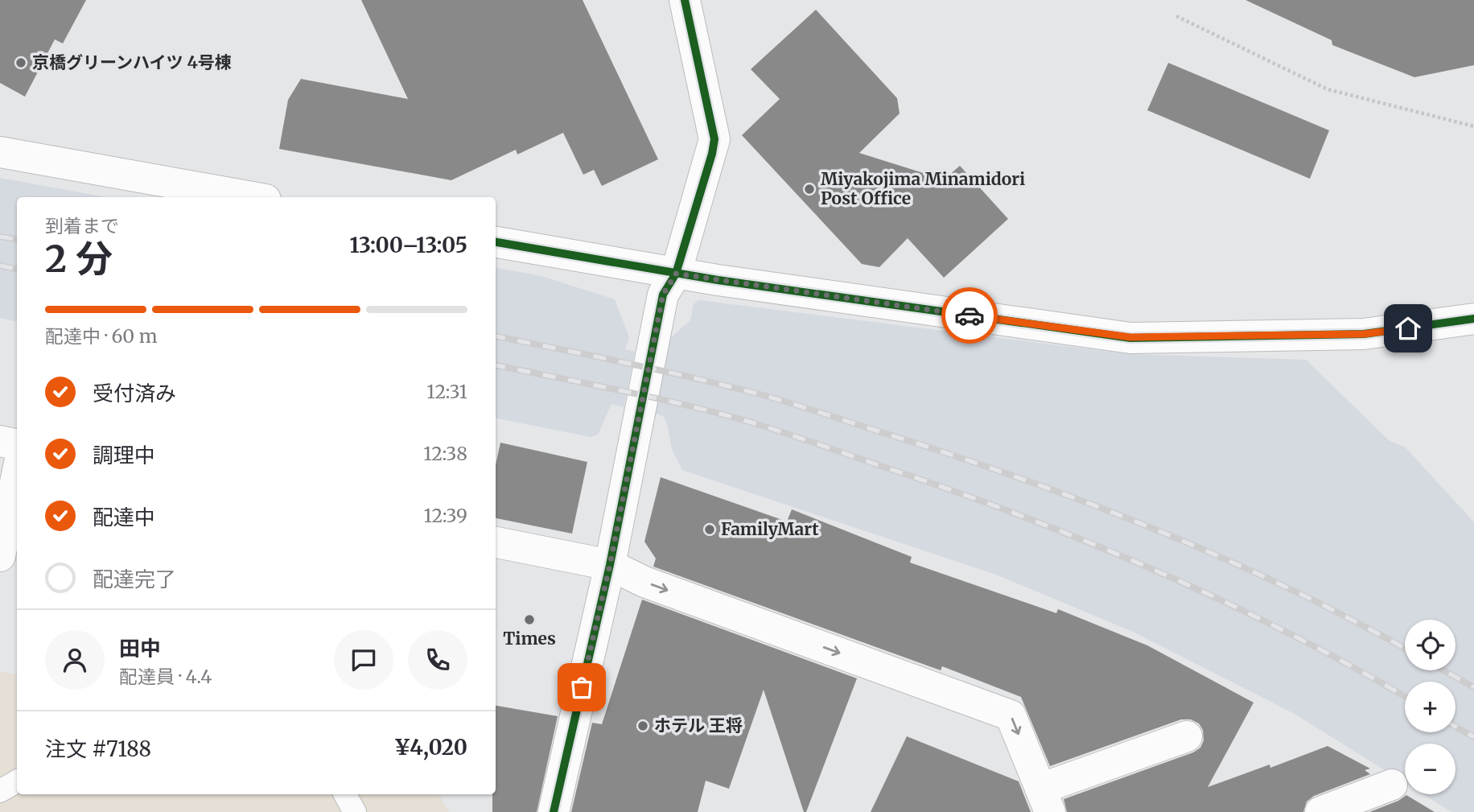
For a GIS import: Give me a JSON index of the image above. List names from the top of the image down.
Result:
{
  "places": [
    "京橋グリーンハイツ 4号棟",
    "Miyakojima Minamidori Post Office",
    "FamilyMart",
    "Times",
    "ホテル 王将"
  ],
  "page": {
    "heading": ["2 分", "到着まで", "13:00–13:05"],
    "panel": [
      "田中",
      "配達員 · 4.4",
      "注文 #7188",
      "¥4,020"
    ],
    "bar": "配達中 · 60 m",
    "list": [
      ["受付済み", "12:31"],
      ["調理中", "12:38"],
      ["配達中", "12:39"],
      "配達完了"
    ],
    "map_buttons": ["+", "−"]
  }
}
